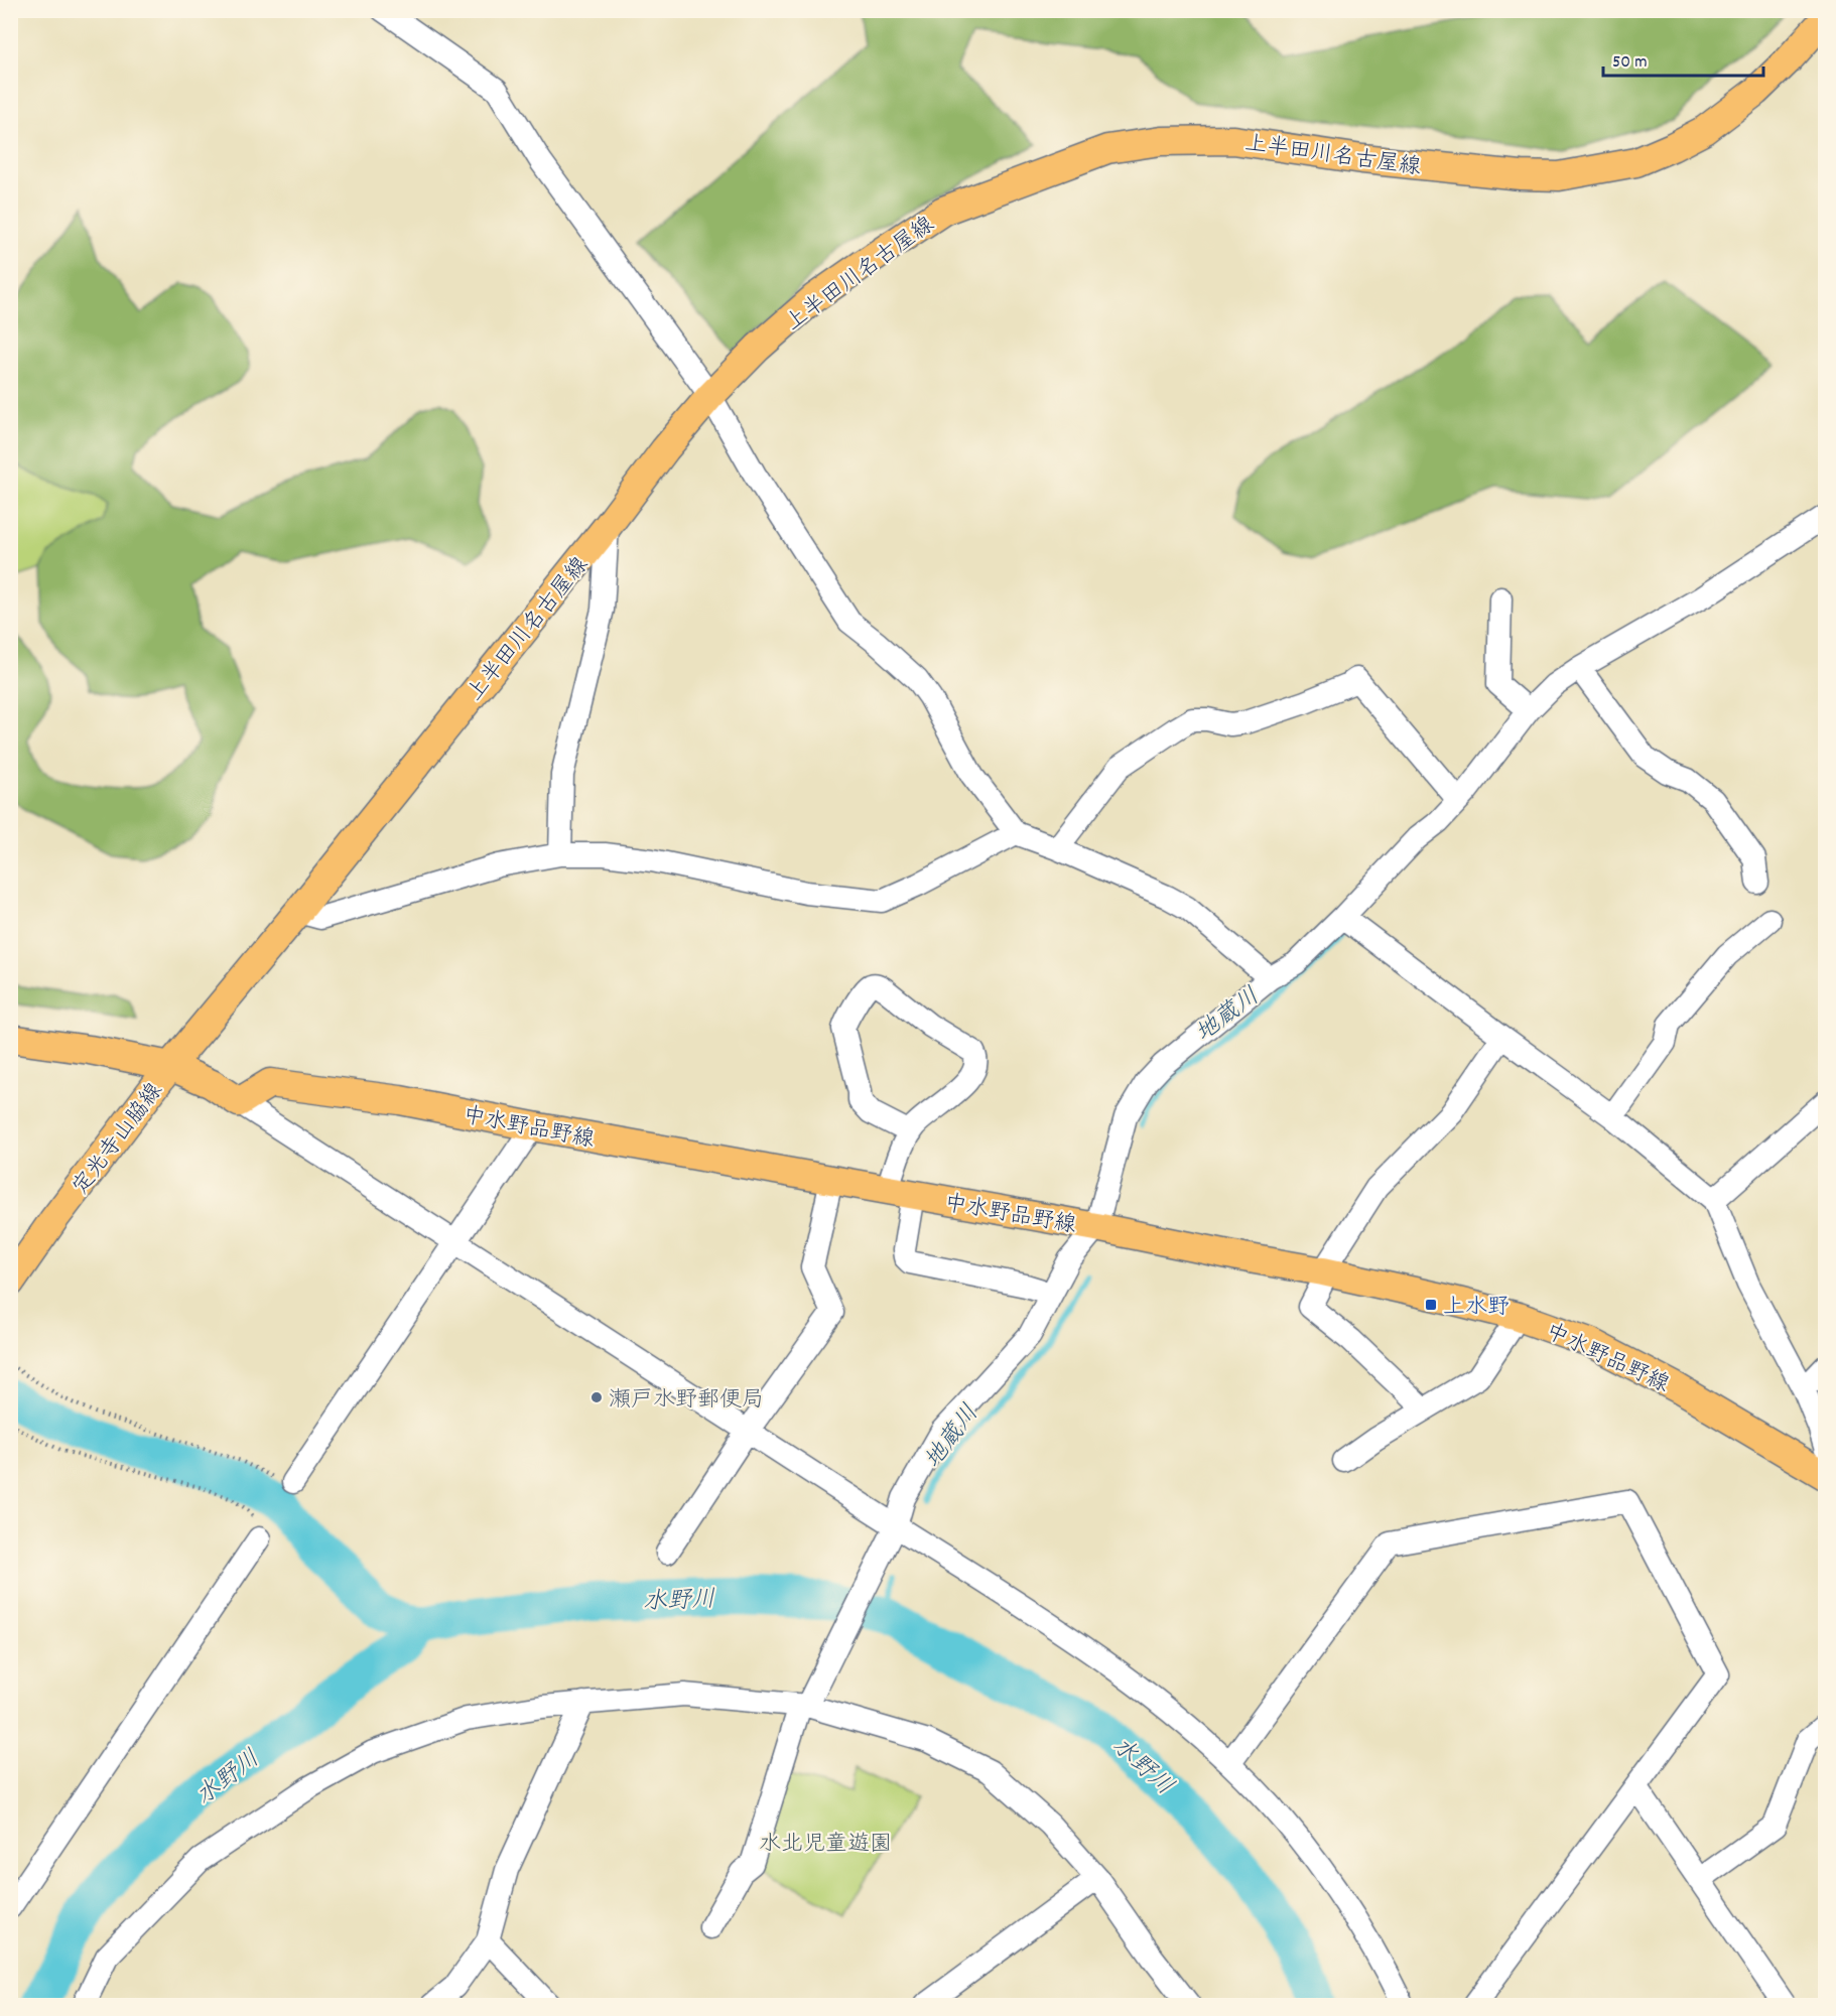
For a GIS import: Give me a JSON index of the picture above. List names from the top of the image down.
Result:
{
  "streets": {
    "main road": ["上半田川名古屋線", "中水野品野線", "定光寺山脇線"]
  },
  "crossings": [
    ["上半田川名古屋線", "定光寺山脇線"]
  ],
  "water": ["地蔵川", "水野川"],
  "parks": ["水北児童遊園"],
  "places": {
    "transit": ["上水野"],
    "other": ["瀬戸水野郵便局"]
  },
  "scale_bar": "50 m"
}
